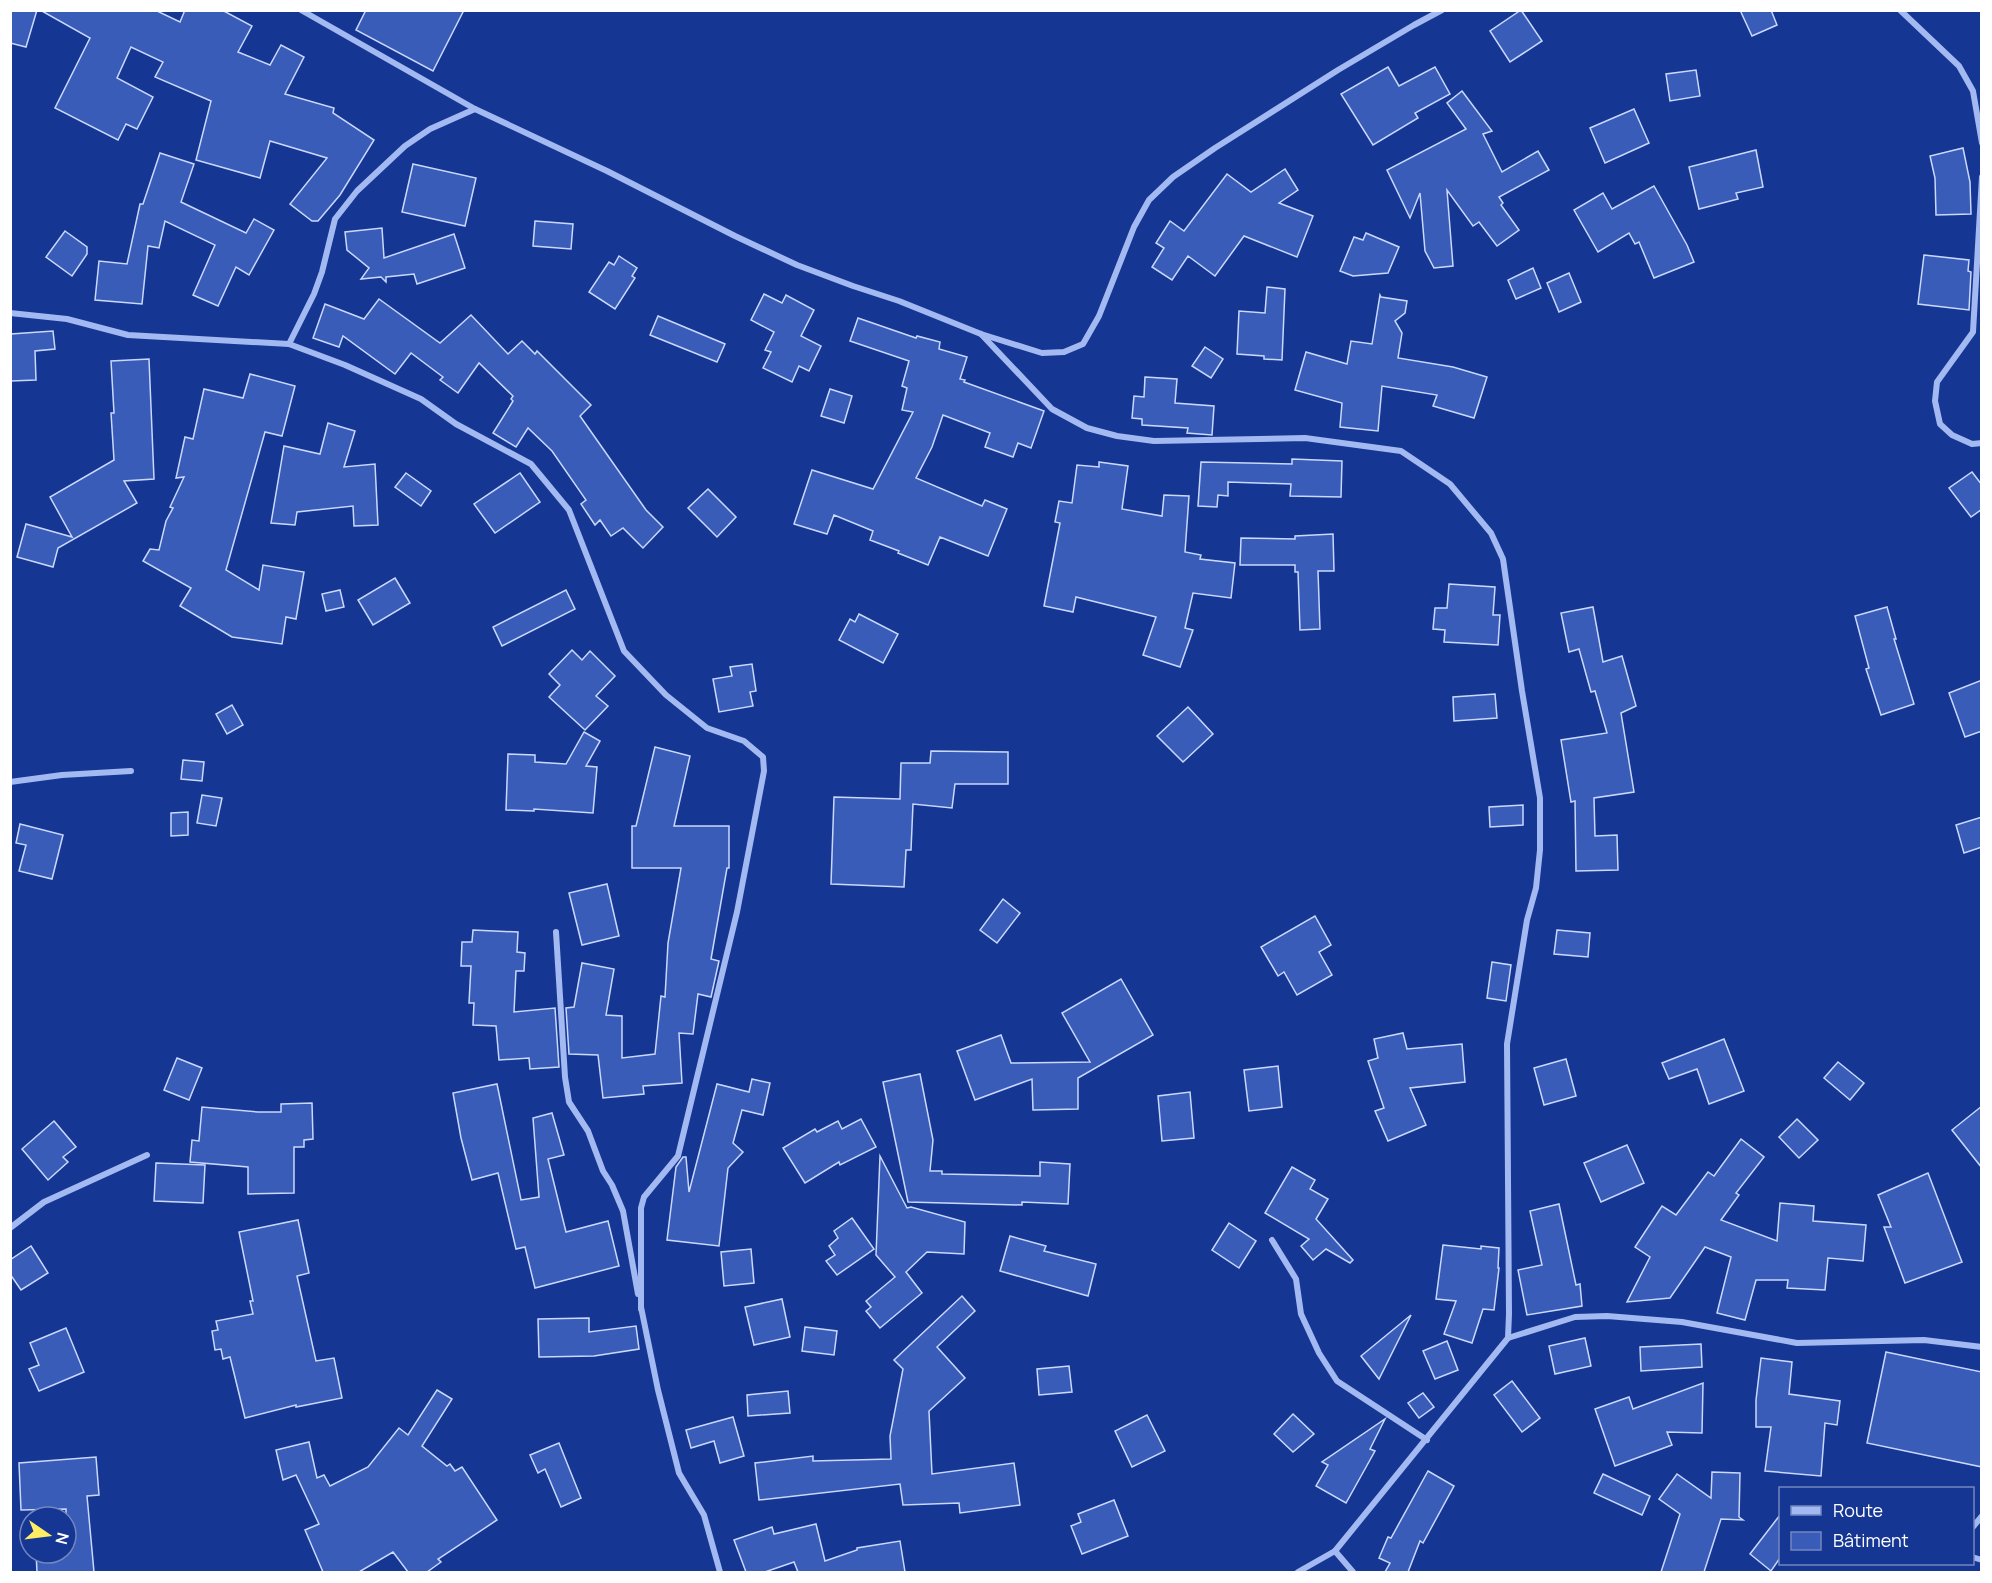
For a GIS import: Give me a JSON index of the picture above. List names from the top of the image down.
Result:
{
  "legend": ["Route", "Bâtiment"],
  "north": "right"
}
